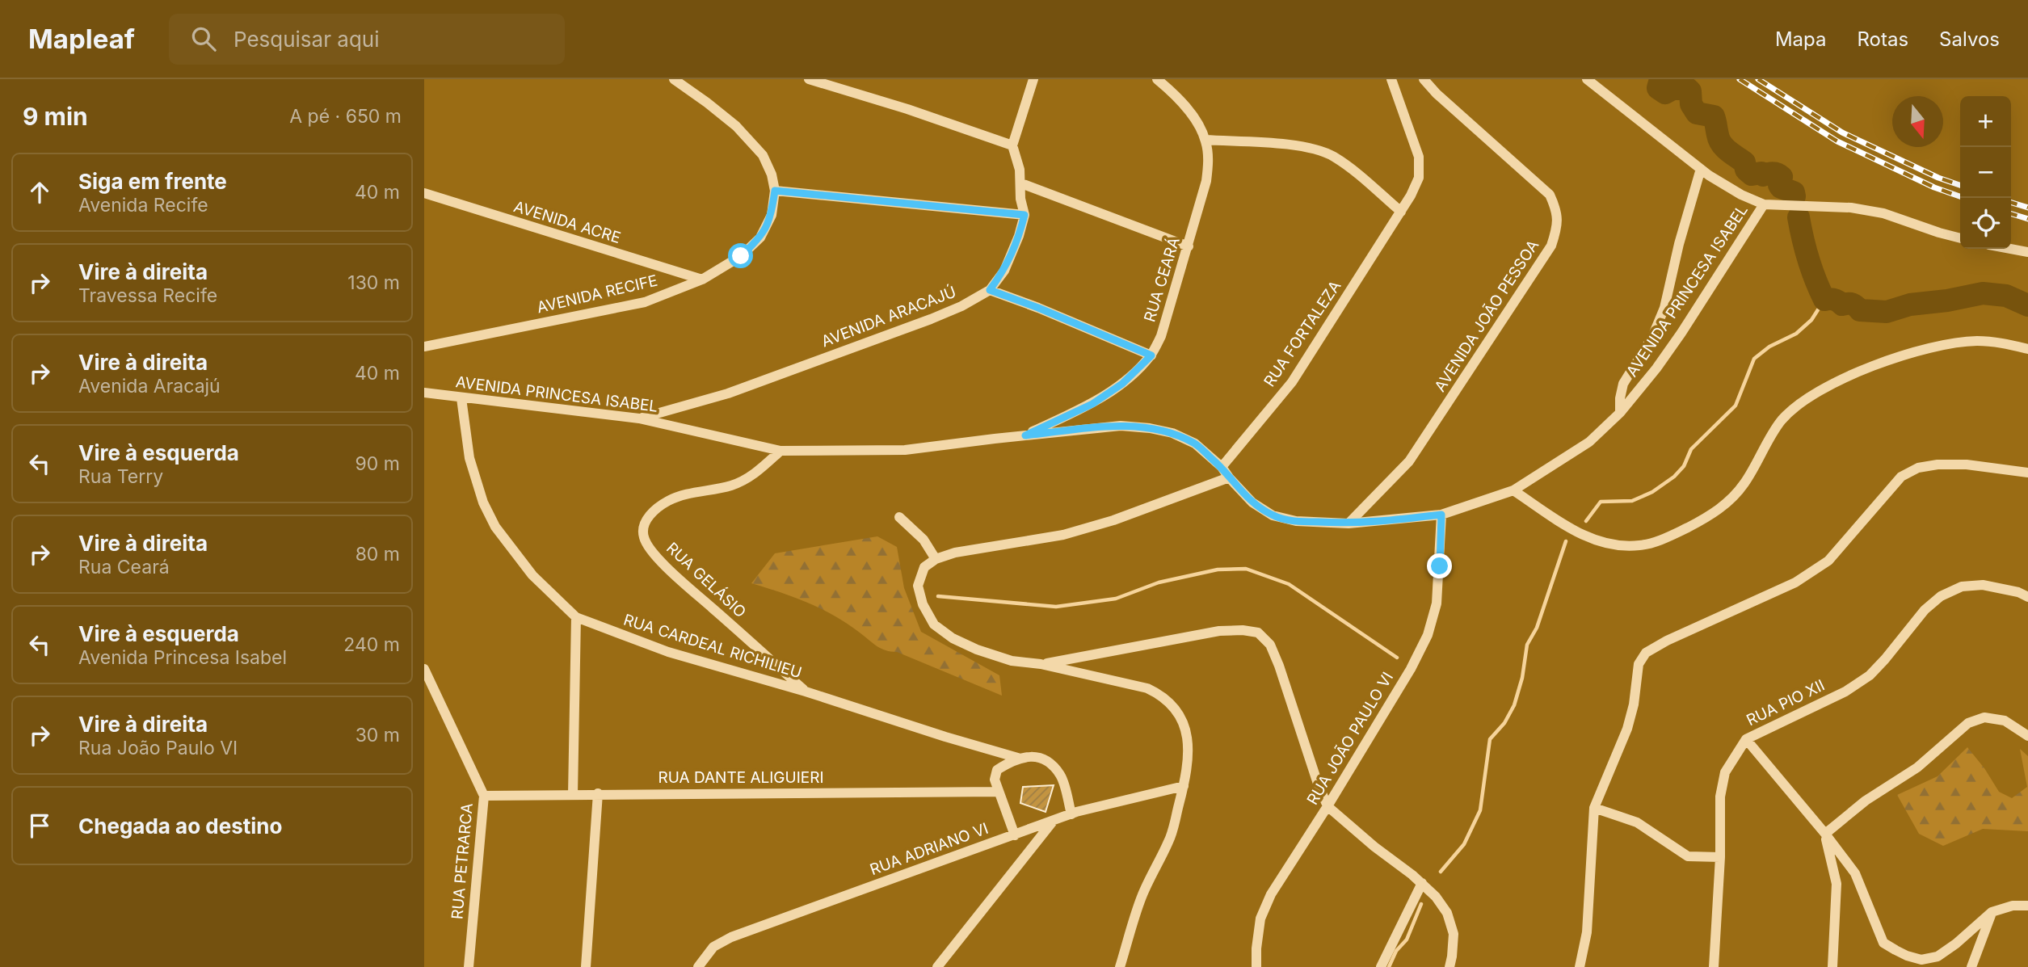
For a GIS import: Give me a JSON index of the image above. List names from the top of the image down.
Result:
{
  "streets": {
    "street": [
      "AVENIDA ACRE",
      "RUA CEARÁ",
      "AVENIDA PRINCESA ISABEL",
      "AVENIDA RECIFE",
      "AVENIDA JOÃO PESSOA",
      "AVENIDA ARACAJÚ",
      "RUA FORTALEZA",
      "RUA GELÁSIO",
      "RUA CARDEAL RICHILIEU",
      "RUA PIO XII",
      "RUA JOÃO PAULO VI",
      "RUA DANTE ALIGUIERI",
      "RUA ADRIANO VI",
      "RUA PETRARCA"
    ]
  },
  "crossings": [
    ["AVENIDA ACRE", "AVENIDA RECIFE"],
    ["RUA CEARÁ", "AVENIDA PRINCESA ISABEL"],
    ["AVENIDA PRINCESA ISABEL", "AVENIDA JOÃO PESSOA"],
    ["AVENIDA PRINCESA ISABEL", "AVENIDA ARACAJÚ"],
    ["AVENIDA PRINCESA ISABEL", "RUA FORTALEZA"],
    ["AVENIDA PRINCESA ISABEL", "RUA GELÁSIO"],
    ["AVENIDA PRINCESA ISABEL", "RUA CARDEAL RICHILIEU"],
    ["AVENIDA PRINCESA ISABEL", "RUA JOÃO PAULO VI"],
    ["RUA GELÁSIO", "RUA CARDEAL RICHILIEU"],
    ["RUA CARDEAL RICHILIEU", "RUA DANTE ALIGUIERI"],
    ["RUA CARDEAL RICHILIEU", "RUA ADRIANO VI"],
    ["RUA DANTE ALIGUIERI", "RUA ADRIANO VI"],
    ["RUA DANTE ALIGUIERI", "RUA PETRARCA"]
  ],
  "north": "bottom",
  "page": {
    "header": "Mapleaf",
    "search": "Pesquisar aqui",
    "nav": ["Mapa", "Rotas", "Salvos"],
    "heading": ["9 min", "A pé · 650 m"],
    "map_buttons": ["+", "−"],
    "list": [
      ["Siga em frente", "Avenida Recife", "40 m"],
      ["Vire à direita", "Travessa Recife", "130 m"],
      ["Vire à direita", "Avenida Aracajú", "40 m"],
      ["Vire à esquerda", "Rua Terry", "90 m"],
      ["Vire à direita", "Rua Ceará", "80 m"],
      ["Vire à esquerda", "Avenida Princesa Isabel", "240 m"],
      ["Vire à direita", "Rua João Paulo VI", "30 m"],
      "Chegada ao destino"
    ]
  }
}
